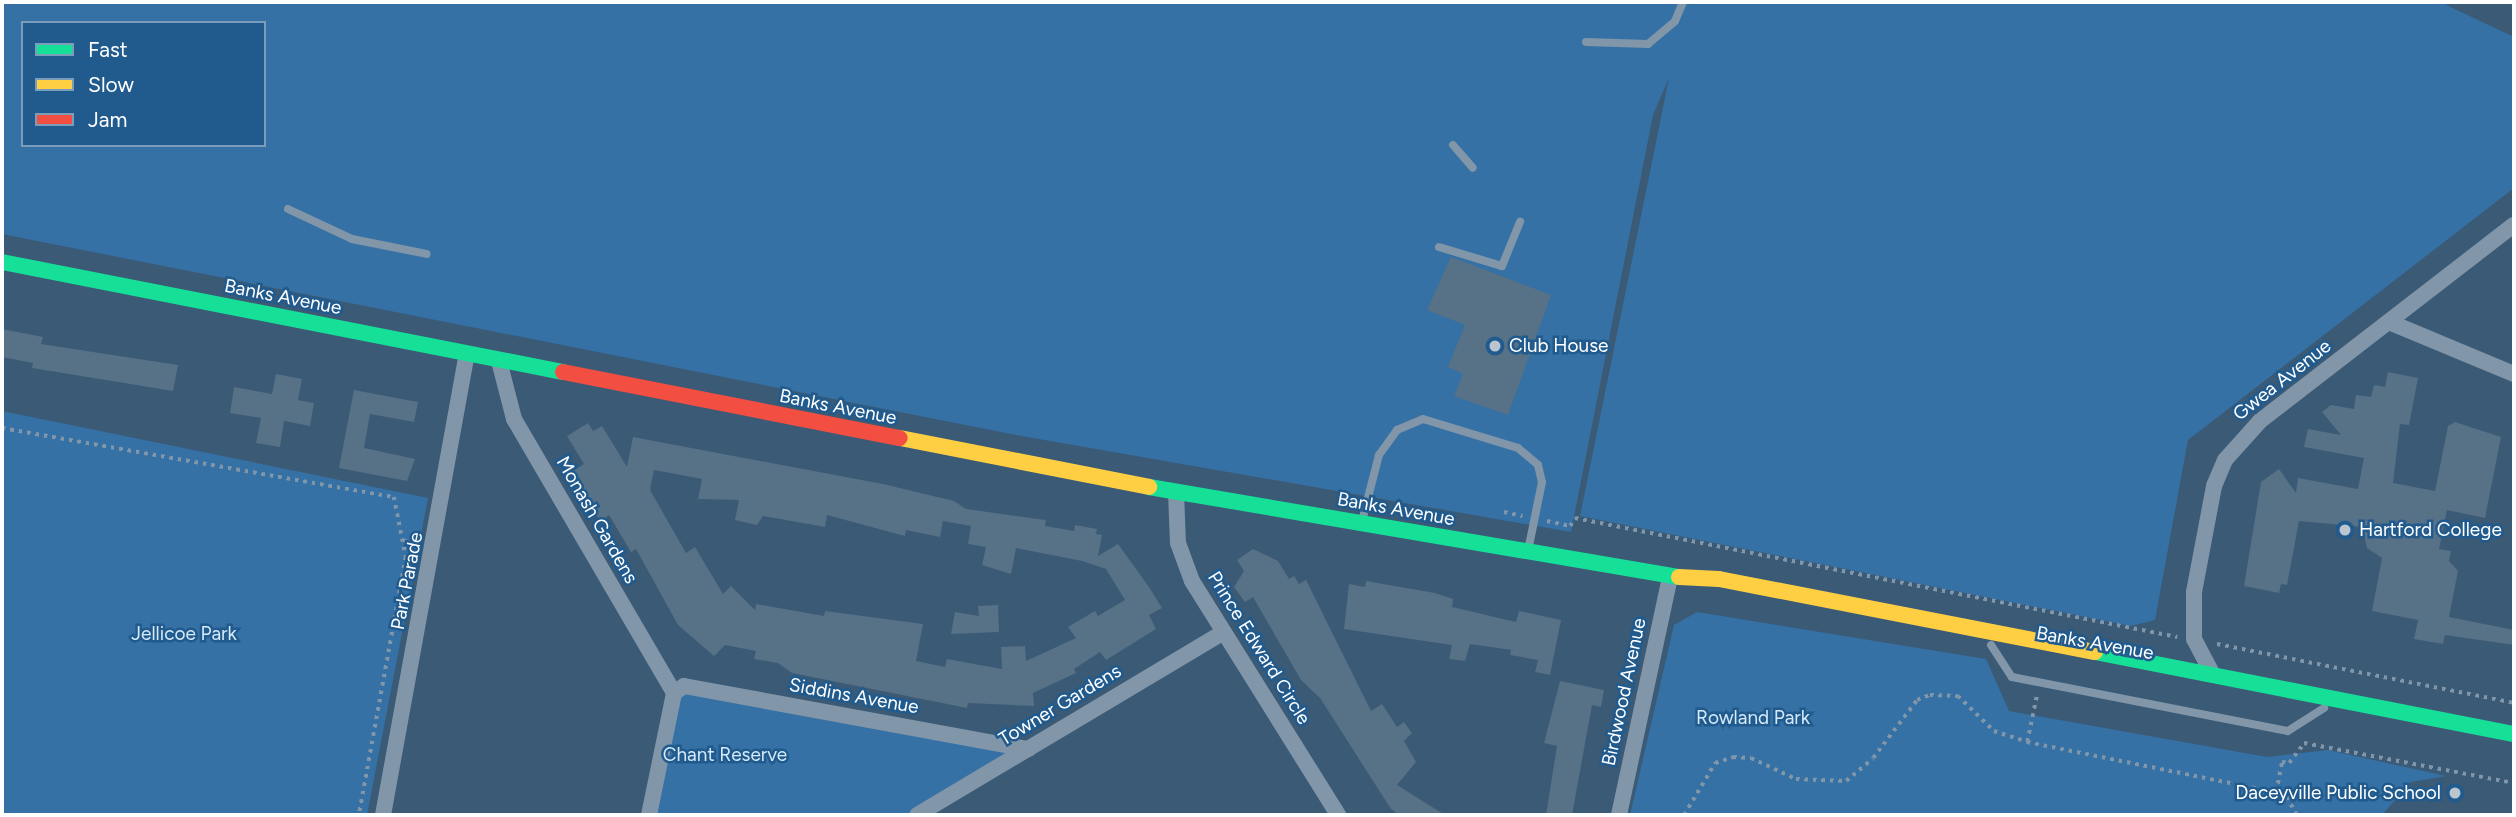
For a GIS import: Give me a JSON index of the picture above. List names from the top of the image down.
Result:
{
  "streets": {
    "street": [
      "Banks Avenue",
      "Gwea Avenue",
      "Monash Gardens",
      "Park Parade",
      "Prince Edward Circle",
      "Birdwood Avenue",
      "Siddins Avenue",
      "Towner Gardens"
    ]
  },
  "crossings": [
    ["Banks Avenue", "Gwea Avenue"],
    ["Banks Avenue", "Monash Gardens"],
    ["Banks Avenue", "Park Parade"],
    ["Banks Avenue", "Prince Edward Circle"],
    ["Banks Avenue", "Birdwood Avenue"],
    ["Monash Gardens", "Siddins Avenue"],
    ["Prince Edward Circle", "Towner Gardens"],
    ["Siddins Avenue", "Towner Gardens"]
  ],
  "parks": ["Jellicoe Park", "Rowland Park", "Chant Reserve"],
  "places": ["Club House", "Hartford College", "Daceyville Public School"],
  "legend": ["Fast", "Slow", "Jam"]
}
